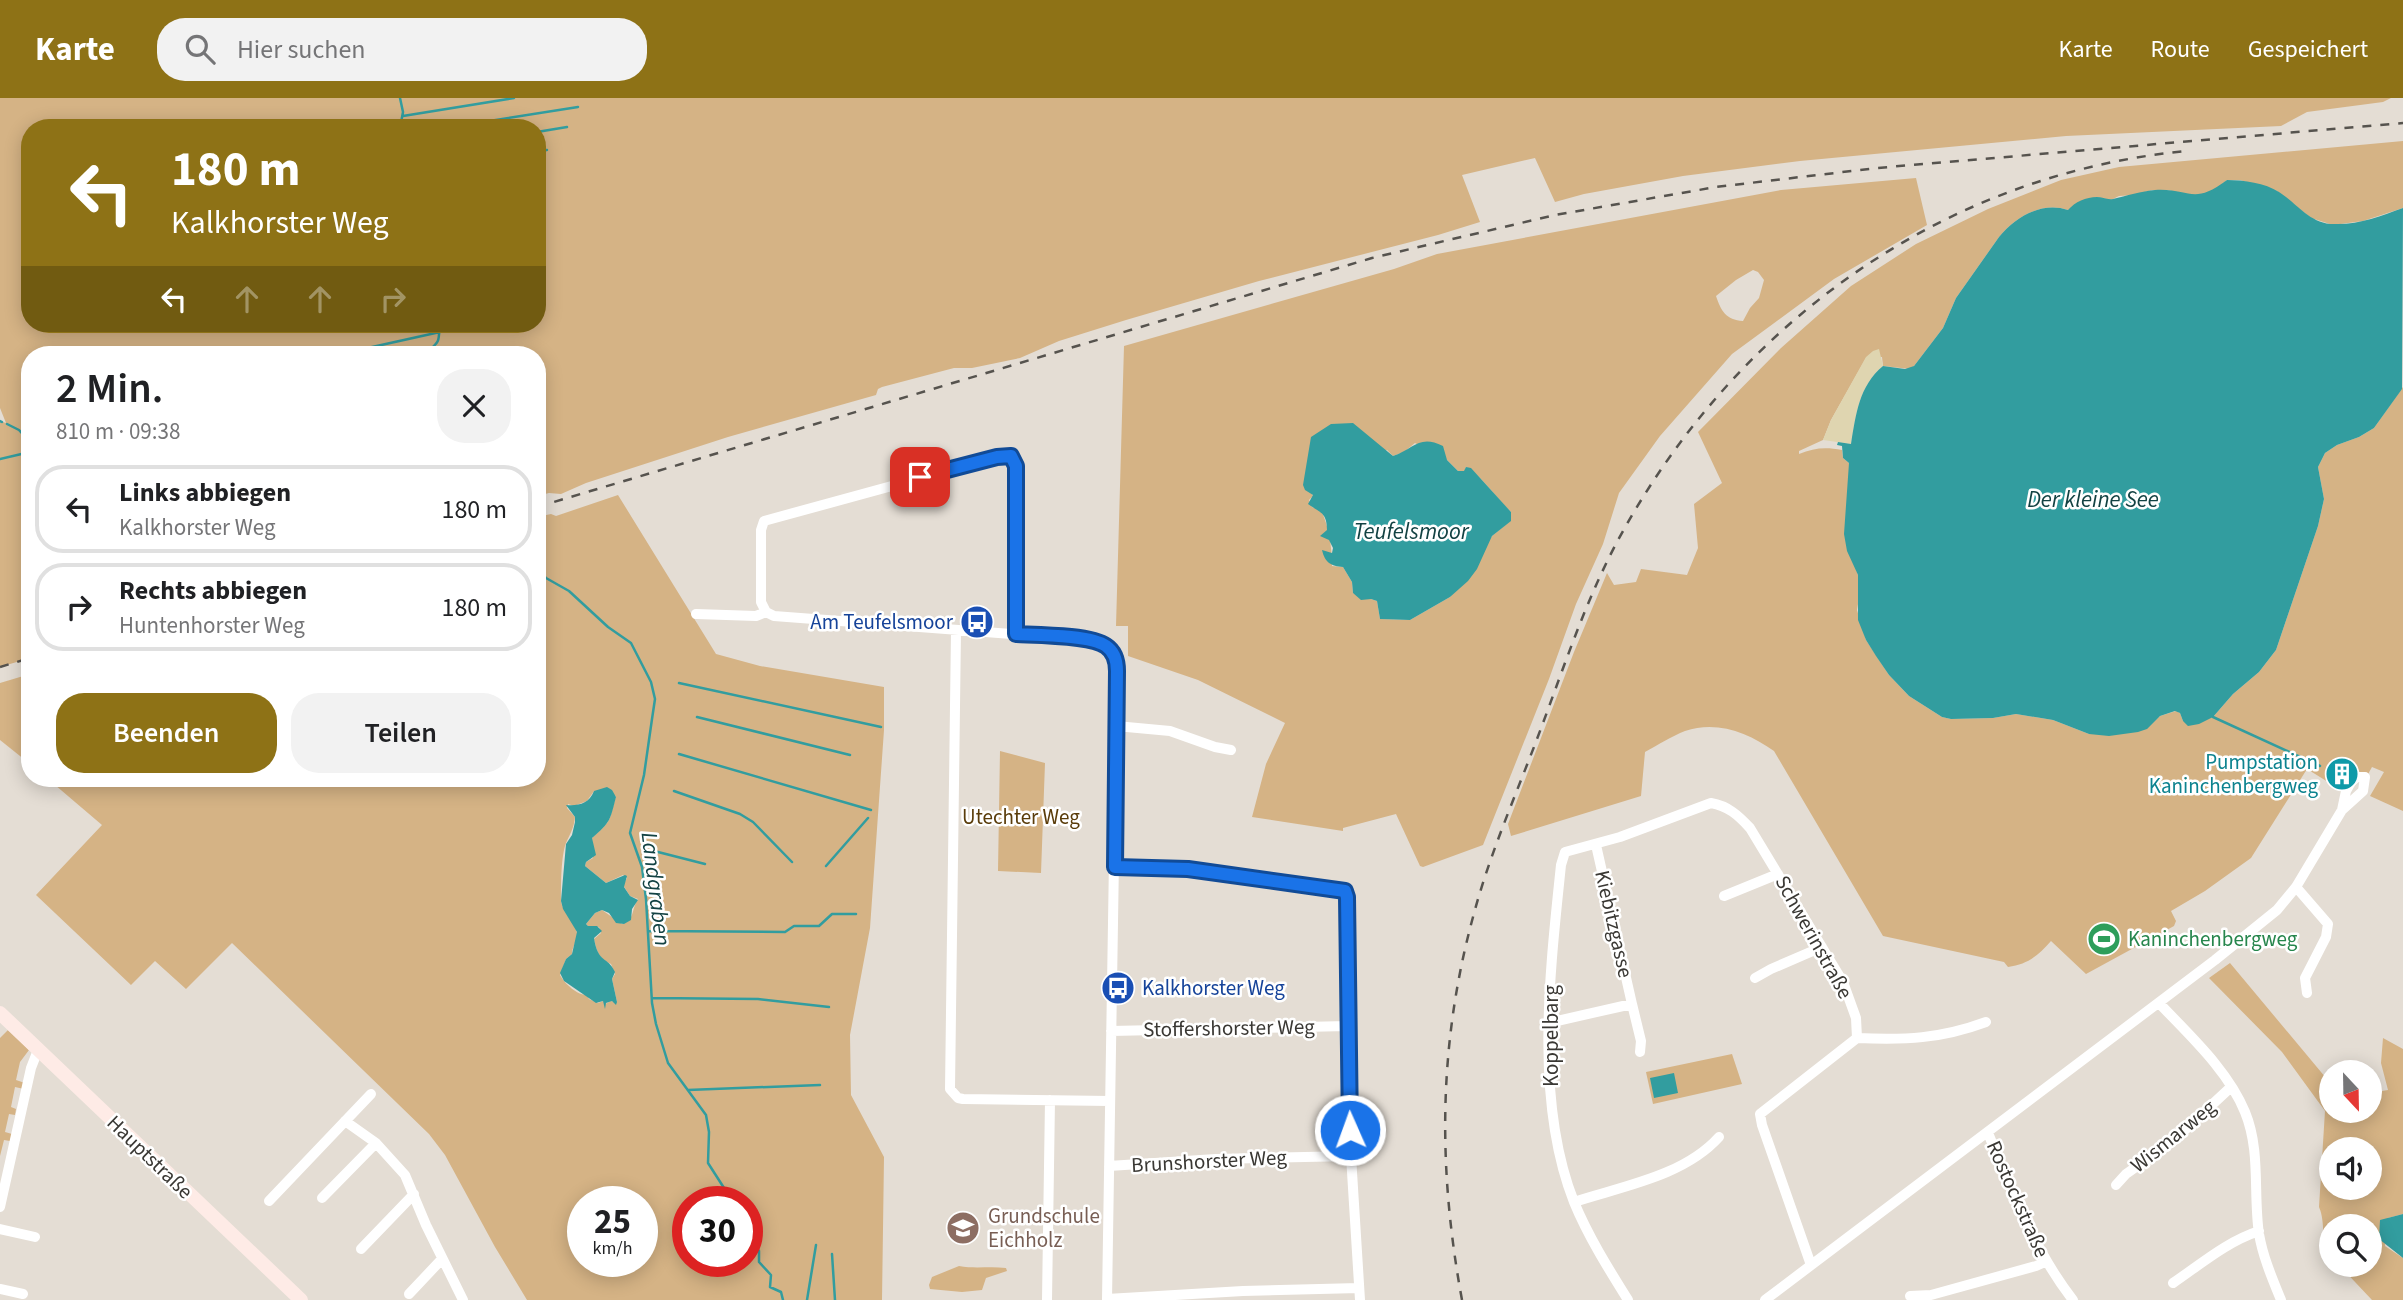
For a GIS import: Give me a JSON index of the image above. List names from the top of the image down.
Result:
{
  "streets": {
    "main road": ["Hauptstraße"],
    "street": [
      "Kiebitzgasse",
      "Schwerinstraße",
      "Stoffershorster Weg",
      "Koppelbarg",
      "Wismarweg",
      "Brunshorster Weg",
      "Rostockstraße"
    ]
  },
  "crossings": [
    ["Kiebitzgasse", "Koppelbarg"],
    ["Schwerinstraße", "Koppelbarg"]
  ],
  "water": ["Der kleine See", "Teufelsmoor", "Landgraben"],
  "parks": ["Utechter Weg"],
  "places": {
    "bus stop": ["Am Teufelsmoor", "Kalkhorster Weg"],
    "building": ["Pumpstation Kaninchenbergweg"],
    "sports": ["Kaninchenbergweg"],
    "school or university": ["Grundschule Eichholz"]
  },
  "north": "bottom",
  "page": {
    "header": "Karte",
    "search": "Hier suchen",
    "nav": ["Karte", "Route", "Gespeichert"],
    "turn": ["180 m", "Kalkhorster Weg"],
    "heading": ["2 Min.", "810 m · 09:38"],
    "list": [
      {
        "name": "Links abbiegen",
        "note": "Kalkhorster Weg",
        "value": "180 m"
      },
      {
        "name": "Rechts abbiegen",
        "note": "Huntenhorster Weg",
        "value": "180 m"
      }
    ],
    "buttons": ["Beenden", "Teilen"],
    "speed": "25 km/h",
    "limit": "30"
  }
}
